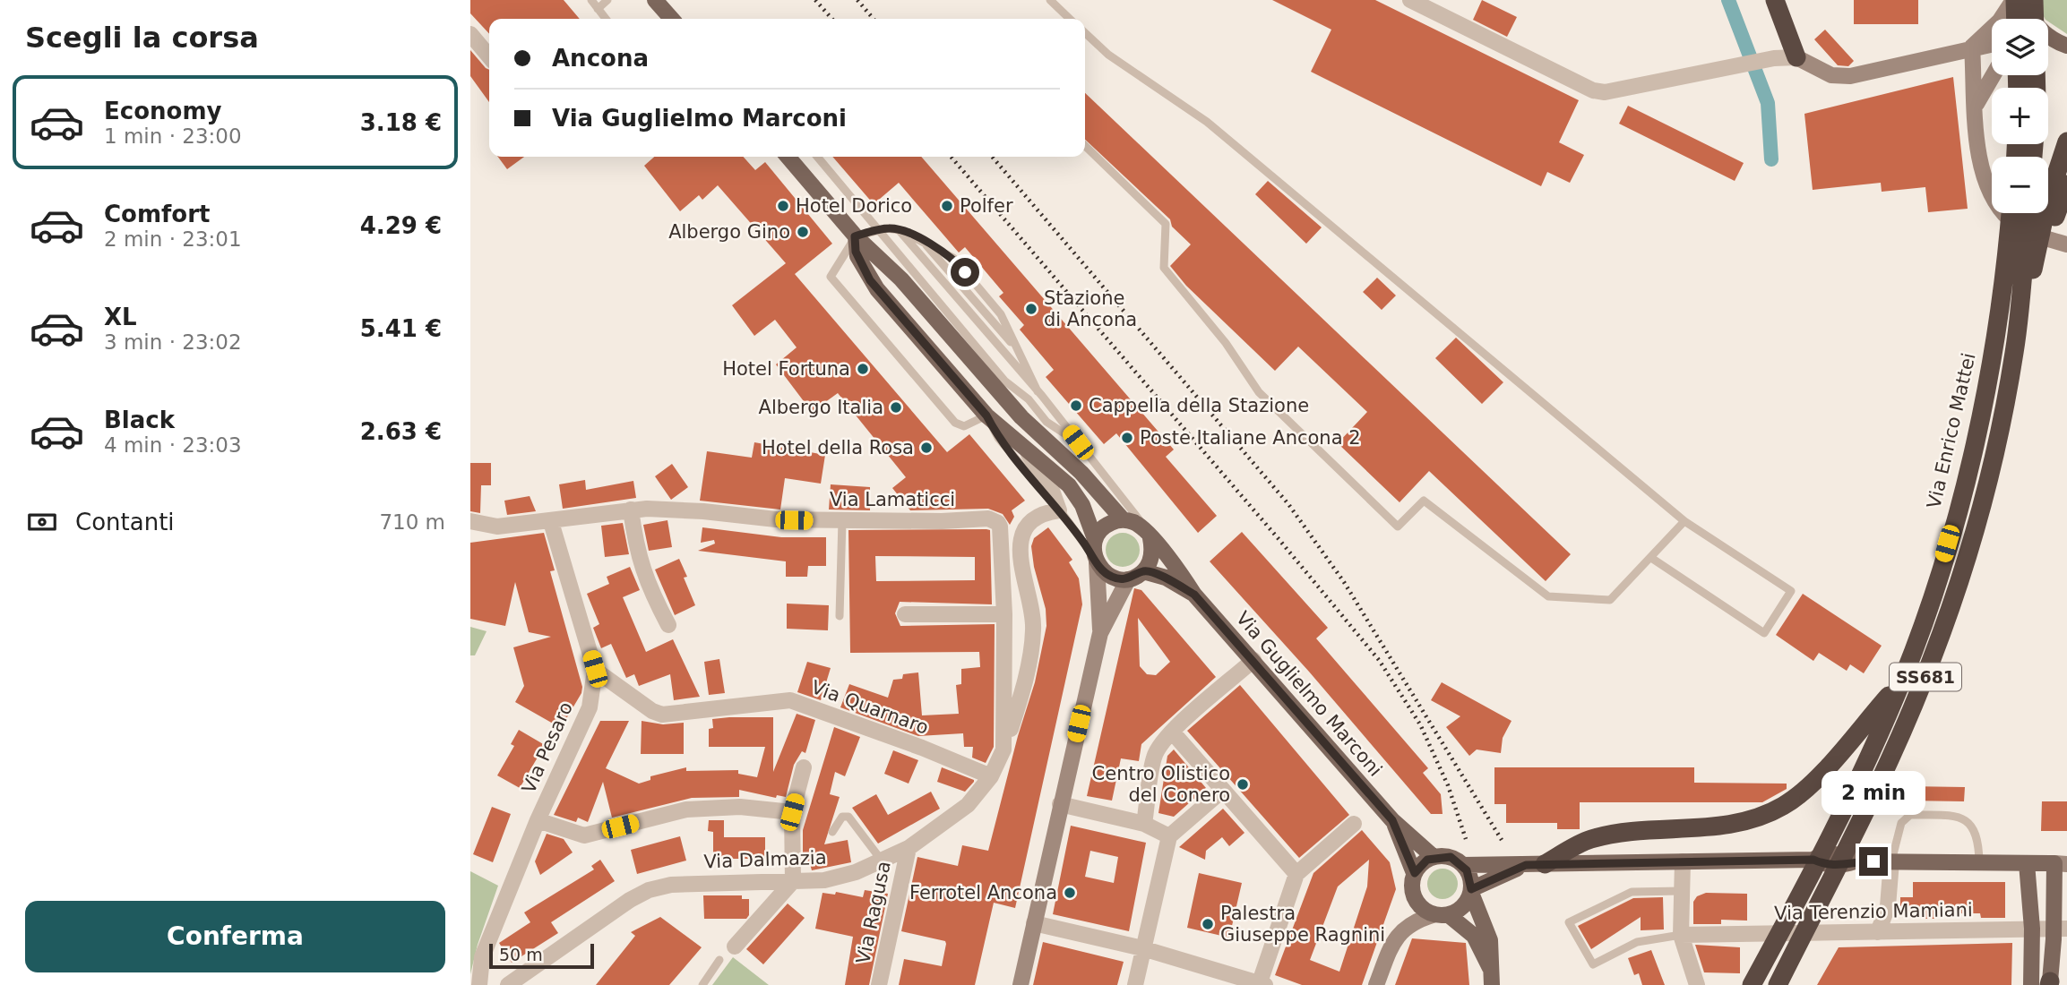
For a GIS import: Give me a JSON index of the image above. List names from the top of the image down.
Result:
{
  "streets": {
    "highway": ["Via Enrico Mattei", "SS681"],
    "main road": ["Via Guglielmo Marconi"],
    "street": [
      "Via Lamaticci",
      "Via Quarnaro",
      "Via Pesaro",
      "Via Dalmazia",
      "Via Terenzio Mamiani",
      "Via Ragusa"
    ]
  },
  "crossings": [
    ["Via Enrico Mattei", "SS681"],
    ["Via Lamaticci", "Via Pesaro"],
    ["Via Lamaticci", "Via Dalmazia"],
    ["Via Quarnaro", "Via Pesaro"],
    ["Via Quarnaro", "Via Dalmazia"],
    ["Via Dalmazia", "Via Ragusa"]
  ],
  "places": [
    "Hotel Dorico",
    "Polfer",
    "Albergo Gino",
    "Stazione di Ancona",
    "Hotel Fortuna",
    "Cappella della Stazione",
    "Albergo Italia",
    "Poste Italiane Ancona 2",
    "Hotel della Rosa",
    "Centro Olistico del Conero",
    "Ferrotel Ancona",
    "Palestra Giuseppe Ragnini"
  ],
  "scale_bar": "50 m",
  "page": {
    "heading": "Scegli la corsa",
    "map_buttons": ["+", "−"],
    "banner": ["Ancona", "Via Guglielmo Marconi"],
    "list": [
      {
        "name": "Economy",
        "note": "1 min · 23:00",
        "value": "3.18 €"
      },
      {
        "name": "Comfort",
        "note": "2 min · 23:01",
        "value": "4.29 €"
      },
      {
        "name": "XL",
        "note": "3 min · 23:02",
        "value": "5.41 €"
      },
      {
        "name": "Black",
        "note": "4 min · 23:03",
        "value": "2.63 €"
      }
    ],
    "pay": ["Contanti", "710 m"],
    "bubble": "2 min",
    "buttons": "Conferma",
    "scale": "50 m"
  }
}
